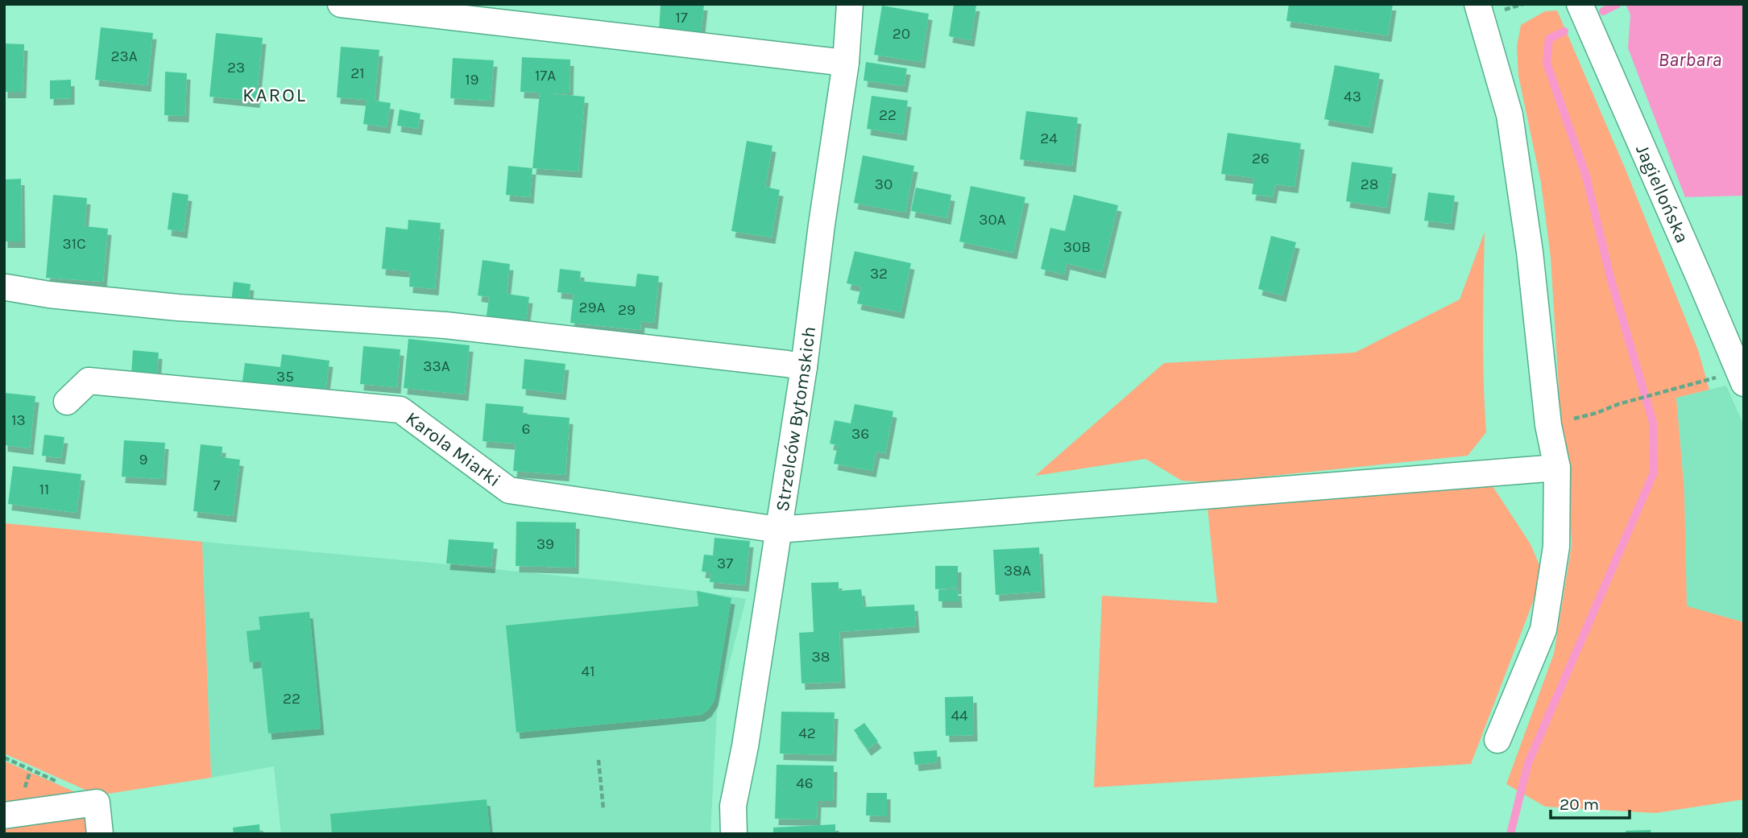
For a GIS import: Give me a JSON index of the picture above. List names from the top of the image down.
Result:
{
  "streets": {
    "street": ["Jagiellońska", "Strzelców Bytomskich", "Karola Miarki"]
  },
  "crossings": [
    ["Strzelców Bytomskich", "Karola Miarki"]
  ],
  "districts": ["KAROL"],
  "water": ["Barbara"],
  "house_numbers": [
    "17",
    "20",
    "23A",
    "23",
    "21",
    "17A",
    "19",
    "43",
    "22",
    "24",
    "26",
    "30",
    "28",
    "30A",
    "31C",
    "30B",
    "32",
    "29A",
    "29",
    "33A",
    "35",
    "13",
    "6",
    "36",
    "9",
    "7",
    "11",
    "39",
    "37",
    "38A",
    "38",
    "41",
    "22",
    "44",
    "42",
    "46"
  ],
  "scale_bar": "20 m"
}
